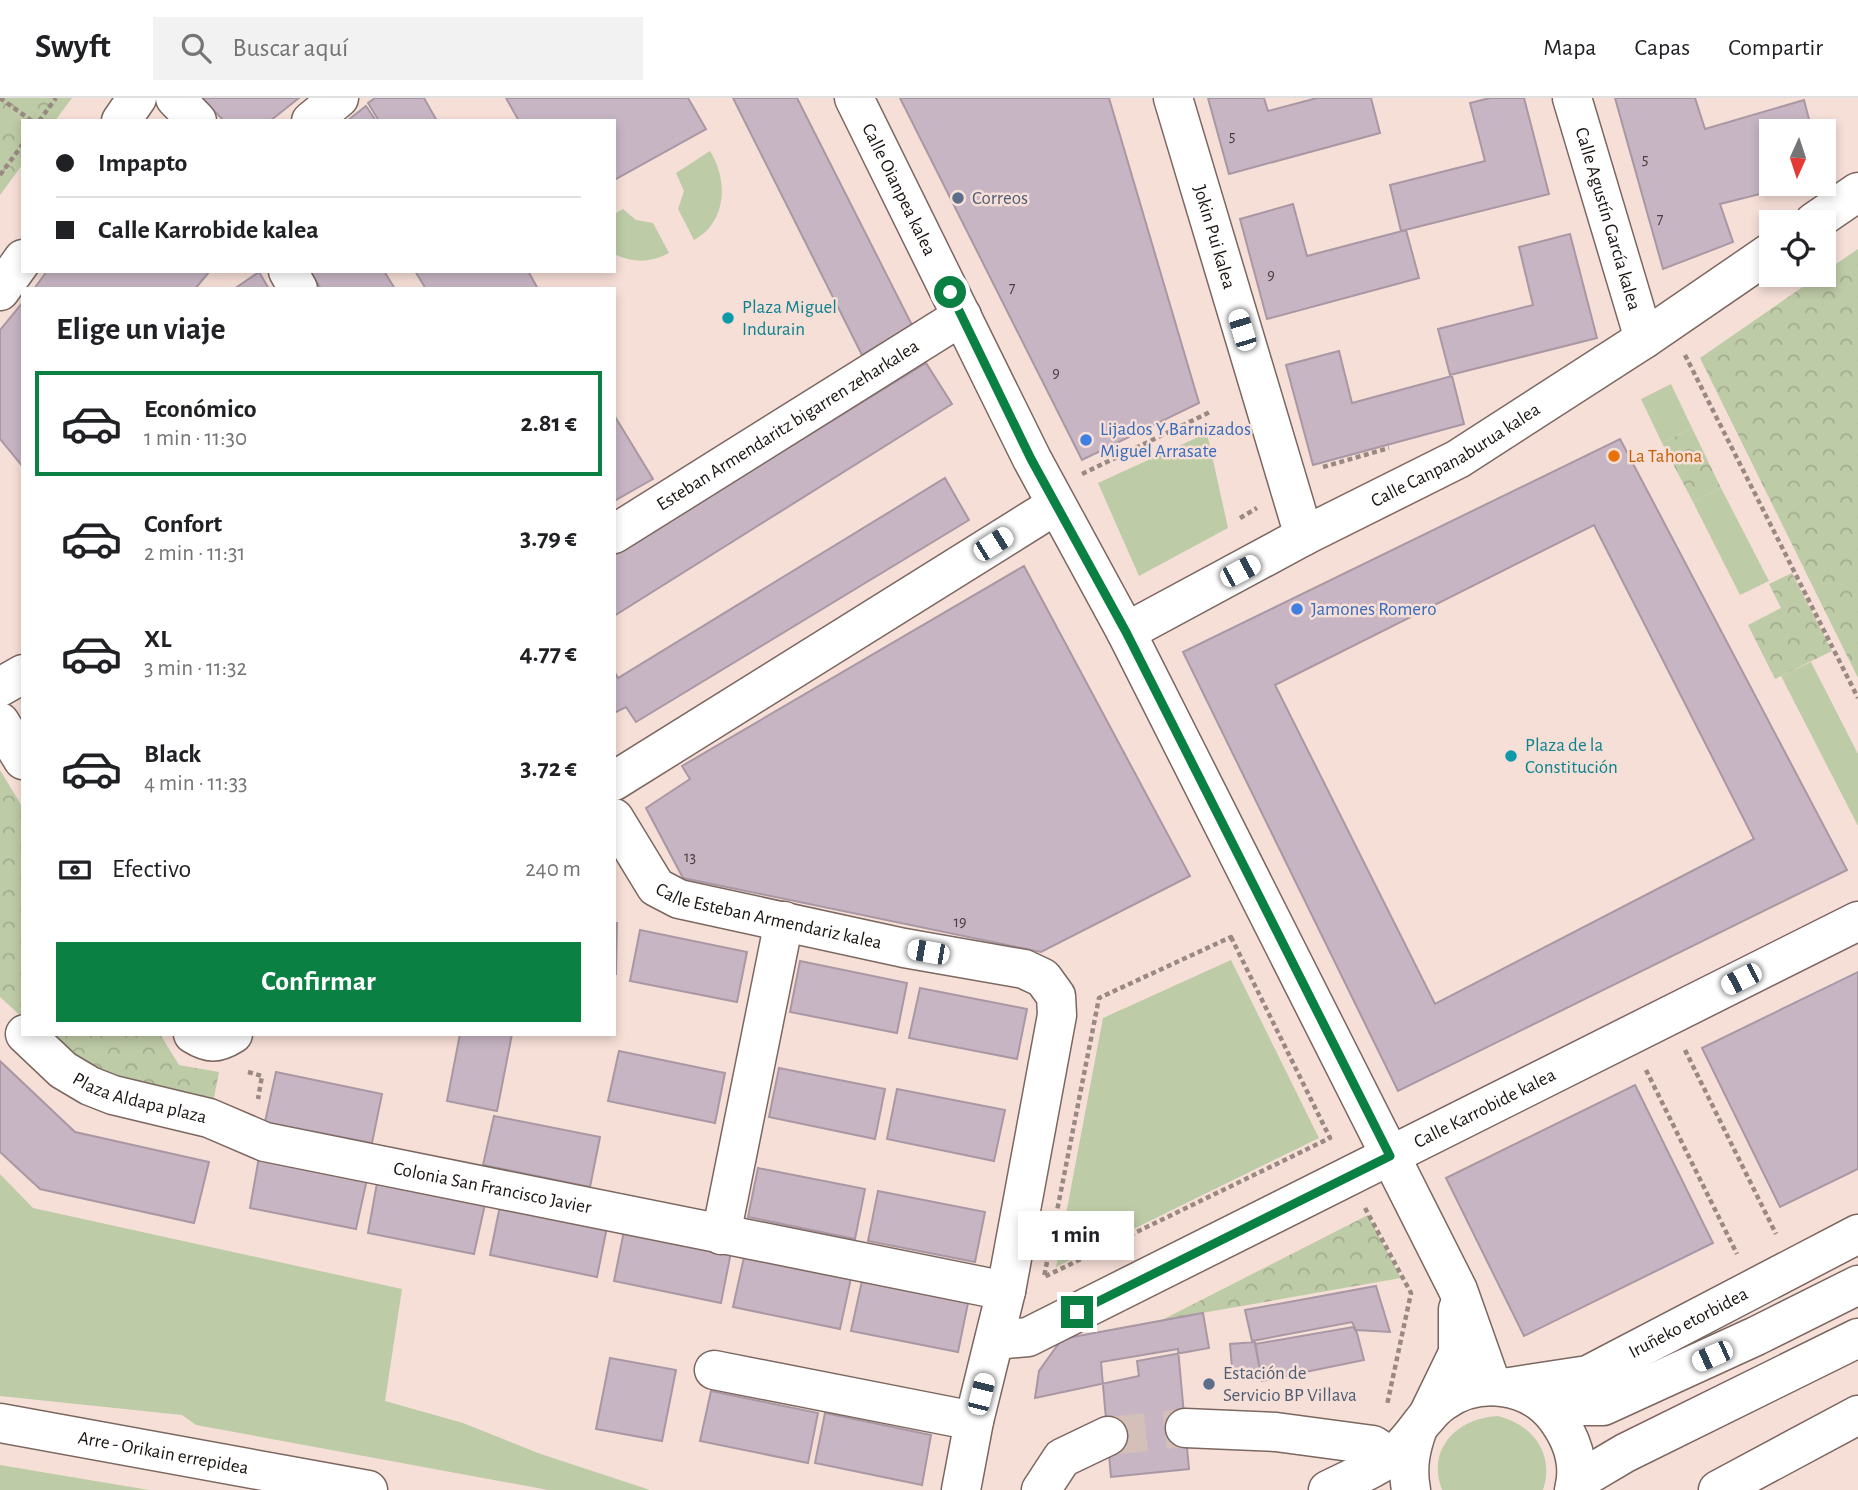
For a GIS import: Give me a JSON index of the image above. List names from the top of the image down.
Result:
{
  "streets": {
    "street": [
      "Calle Oianpea kalea",
      "Calle Agustín García kalea",
      "Jokin Pui kalea",
      "Esteban Armendaritz bigarren zeharkalea",
      "Calle Canpanaburua kalea",
      "Calle Esteban Armendariz kalea",
      "Plaza Aldapa plaza",
      "Calle Karrobide kalea",
      "Colonia San Francisco Javier",
      "Iruñeko etorbidea",
      "Arre - Orikain errepidea"
    ]
  },
  "crossings": [
    ["Calle Oianpea kalea", "Esteban Armendaritz bigarren zeharkalea"],
    ["Calle Oianpea kalea", "Calle Canpanaburua kalea"],
    ["Calle Oianpea kalea", "Calle Karrobide kalea"],
    ["Calle Oianpea kalea", "Iruñeko etorbidea"],
    ["Calle Agustín García kalea", "Calle Canpanaburua kalea"],
    ["Jokin Pui kalea", "Calle Canpanaburua kalea"],
    ["Calle Esteban Armendariz kalea", "Colonia San Francisco Javier"],
    ["Plaza Aldapa plaza", "Colonia San Francisco Javier"]
  ],
  "places": [
    "Correos",
    "Plaza Miguel Indurain",
    "Lijados Y Barnizados Miguel Arrasate",
    "La Tahona",
    "Jamones Romero",
    "Plaza de la Constitución",
    "Estación de Servicio BP Villava"
  ],
  "house_numbers": [
    "5",
    "5",
    "7",
    "9",
    "7",
    "9",
    "13",
    "19"
  ],
  "north": "bottom",
  "page": {
    "header": "Swyft",
    "search": "Buscar aquí",
    "nav": ["Mapa", "Capas", "Compartir"],
    "banner": ["Impapto", "Calle Karrobide kalea"],
    "heading": "Elige un viaje",
    "list": [
      {
        "name": "Económico",
        "note": "1 min · 11:30",
        "value": "2.81 €"
      },
      {
        "name": "Confort",
        "note": "2 min · 11:31",
        "value": "3.79 €"
      },
      {
        "name": "XL",
        "note": "3 min · 11:32",
        "value": "4.77 €"
      },
      {
        "name": "Black",
        "note": "4 min · 11:33",
        "value": "3.72 €"
      }
    ],
    "pay": ["Efectivo", "240 m"],
    "buttons": "Confirmar",
    "bubble": "1 min"
  }
}
